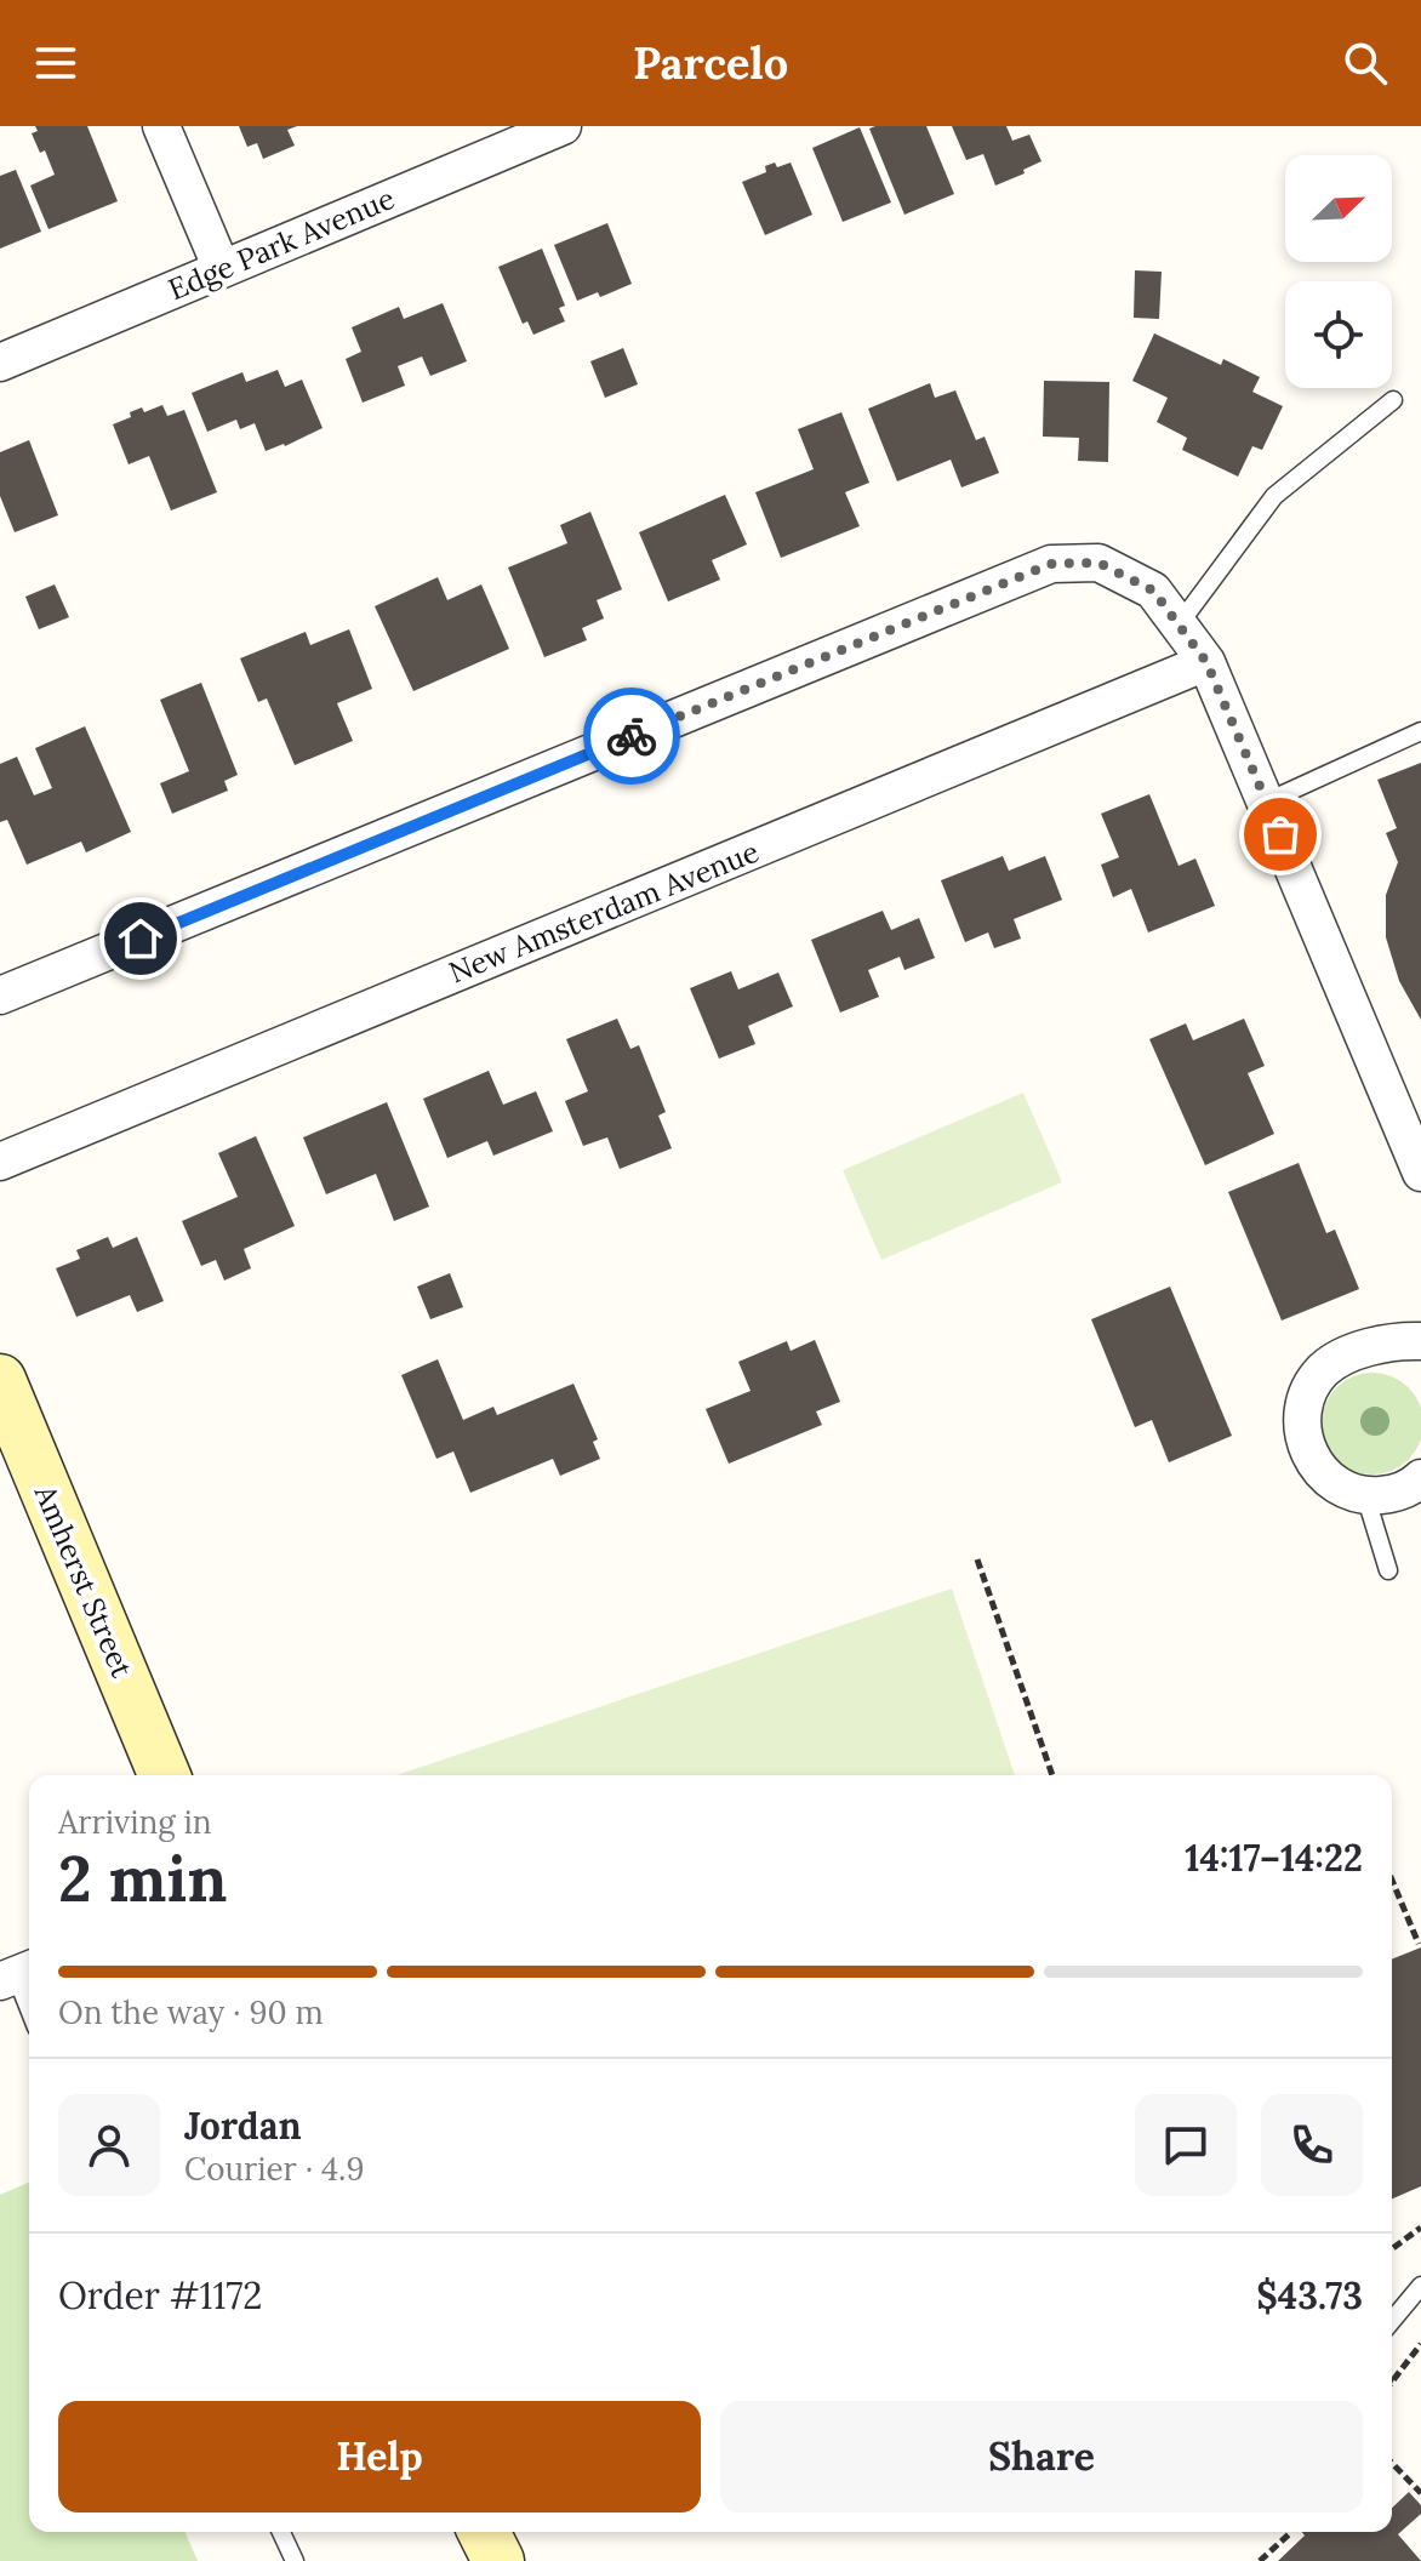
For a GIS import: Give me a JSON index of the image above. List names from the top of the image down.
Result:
{
  "streets": {
    "street": ["Edge Park Avenue", "New Amsterdam Avenue", "Amherst Street"]
  },
  "north": "top right",
  "page": {
    "header": "Parcelo",
    "heading": ["2 min", "Arriving in", "14:17–14:22"],
    "panel": [
      "Jordan",
      "Courier · 4.9",
      "Order #1172",
      "$43.73"
    ],
    "bar": "On the way · 90 m",
    "buttons": ["Help", "Share"]
  }
}
